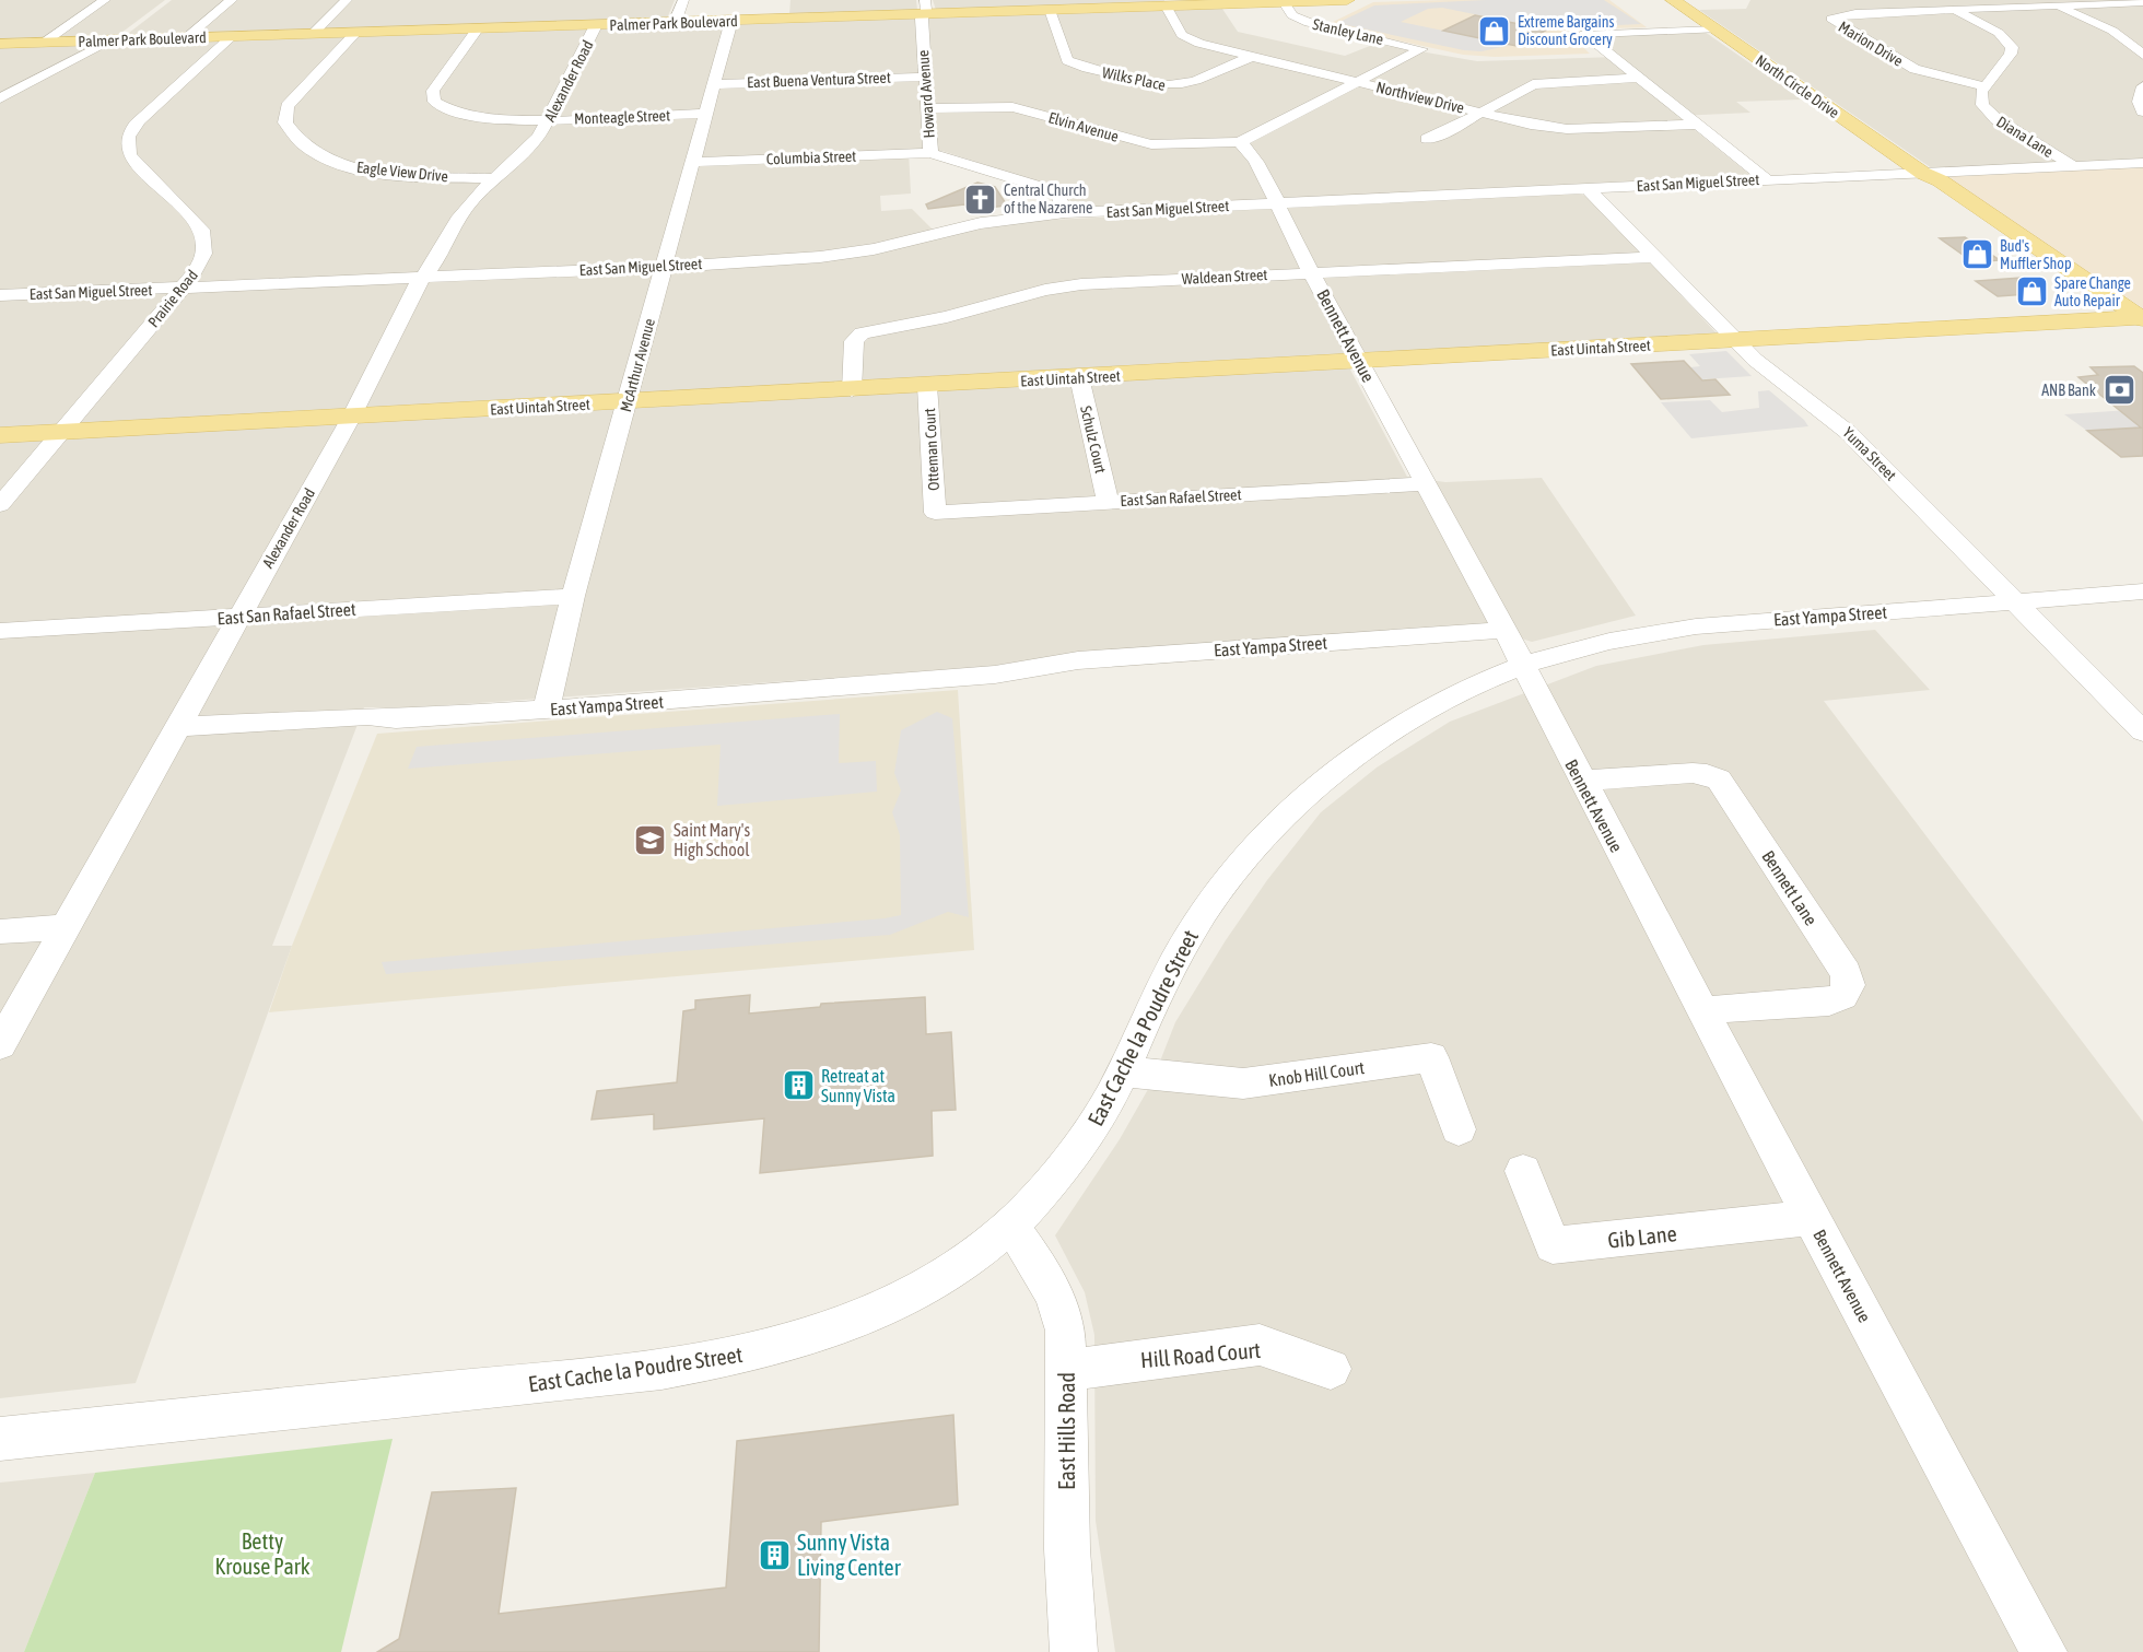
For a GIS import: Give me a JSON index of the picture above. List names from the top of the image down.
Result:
{
  "streets": {
    "main road": ["Palmer Park Boulevard", "North Circle Drive", "East Uintah Street"],
    "street": [
      "Stanley Lane",
      "Marion Drive",
      "Wilks Place",
      "East Buena Ventura Street",
      "Alexander Road",
      "Howard Avenue",
      "Northview Drive",
      "Monteagle Street",
      "Elvin Avenue",
      "Diana Lane",
      "Columbia Street",
      "Eagle View Drive",
      "East San Miguel Street",
      "Waldean Street",
      "Prairie Road",
      "Bennett Avenue",
      "McArthur Avenue",
      "Schulz Court",
      "Otteman Court",
      "Yuma Street",
      "East San Rafael Street",
      "East Yampa Street",
      "Bennett Lane",
      "East Cache la Poudre Street",
      "Knob Hill Court",
      "Gib Lane",
      "Hill Road Court",
      "East Hills Road"
    ]
  },
  "crossings": [
    ["Palmer Park Boulevard", "Stanley Lane"],
    ["Palmer Park Boulevard", "Wilks Place"],
    ["Palmer Park Boulevard", "Alexander Road"],
    ["Palmer Park Boulevard", "Howard Avenue"],
    ["Palmer Park Boulevard", "Northview Drive"],
    ["Palmer Park Boulevard", "Monteagle Street"],
    ["Palmer Park Boulevard", "Eagle View Drive"],
    ["Palmer Park Boulevard", "Prairie Road"],
    ["Palmer Park Boulevard", "McArthur Avenue"],
    ["Stanley Lane", "Northview Drive"],
    ["Marion Drive", "Diana Lane"],
    ["Wilks Place", "Northview Drive"],
    ["East Buena Ventura Street", "Howard Avenue"],
    ["East Buena Ventura Street", "McArthur Avenue"],
    ["Alexander Road", "Monteagle Street"],
    ["Alexander Road", "Eagle View Drive"],
    ["Alexander Road", "East San Miguel Street"],
    ["Alexander Road", "East Uintah Street"],
    ["Alexander Road", "East San Rafael Street"],
    ["Alexander Road", "East Yampa Street"],
    ["North Circle Drive", "East San Miguel Street"],
    ["North Circle Drive", "East Uintah Street"],
    ["Howard Avenue", "Elvin Avenue"],
    ["Howard Avenue", "Columbia Street"],
    ["Howard Avenue", "East San Miguel Street"],
    ["Monteagle Street", "McArthur Avenue"],
    ["Elvin Avenue", "Bennett Avenue"],
    ["Diana Lane", "East San Miguel Street"],
    ["Columbia Street", "McArthur Avenue"],
    ["East San Miguel Street", "Prairie Road"],
    ["East San Miguel Street", "Bennett Avenue"],
    ["East San Miguel Street", "McArthur Avenue"],
    ["East San Miguel Street", "Yuma Street"],
    ["Waldean Street", "Bennett Avenue"],
    ["Waldean Street", "East Uintah Street"],
    ["Waldean Street", "Yuma Street"],
    ["Prairie Road", "East Uintah Street"],
    ["Bennett Avenue", "East Uintah Street"],
    ["Bennett Avenue", "East San Rafael Street"],
    ["Bennett Avenue", "East Yampa Street"],
    ["Bennett Avenue", "Bennett Lane"],
    ["Bennett Avenue", "East Cache la Poudre Street"],
    ["Bennett Avenue", "Gib Lane"],
    ["East Uintah Street", "McArthur Avenue"],
    ["East Uintah Street", "Schulz Court"],
    ["East Uintah Street", "Otteman Court"],
    ["East Uintah Street", "Yuma Street"],
    ["McArthur Avenue", "East San Rafael Street"],
    ["McArthur Avenue", "East Yampa Street"],
    ["Schulz Court", "East San Rafael Street"],
    ["Otteman Court", "East San Rafael Street"],
    ["Yuma Street", "East Yampa Street"],
    ["East Yampa Street", "East Cache la Poudre Street"],
    ["East Cache la Poudre Street", "Knob Hill Court"],
    ["East Cache la Poudre Street", "East Hills Road"],
    ["Hill Road Court", "East Hills Road"]
  ],
  "parks": ["Betty Krouse Park"],
  "places": {
    "shop": ["Extreme Bargains Discount Grocery", "Bud's Muffler Shop", "Spare Change Auto Repair"],
    "church": ["Central Church of the Nazarene"],
    "bank": ["ANB Bank"],
    "school or university": ["Saint Mary's High School"],
    "building": ["Retreat at Sunny Vista", "Sunny Vista Living Center"]
  }
}
